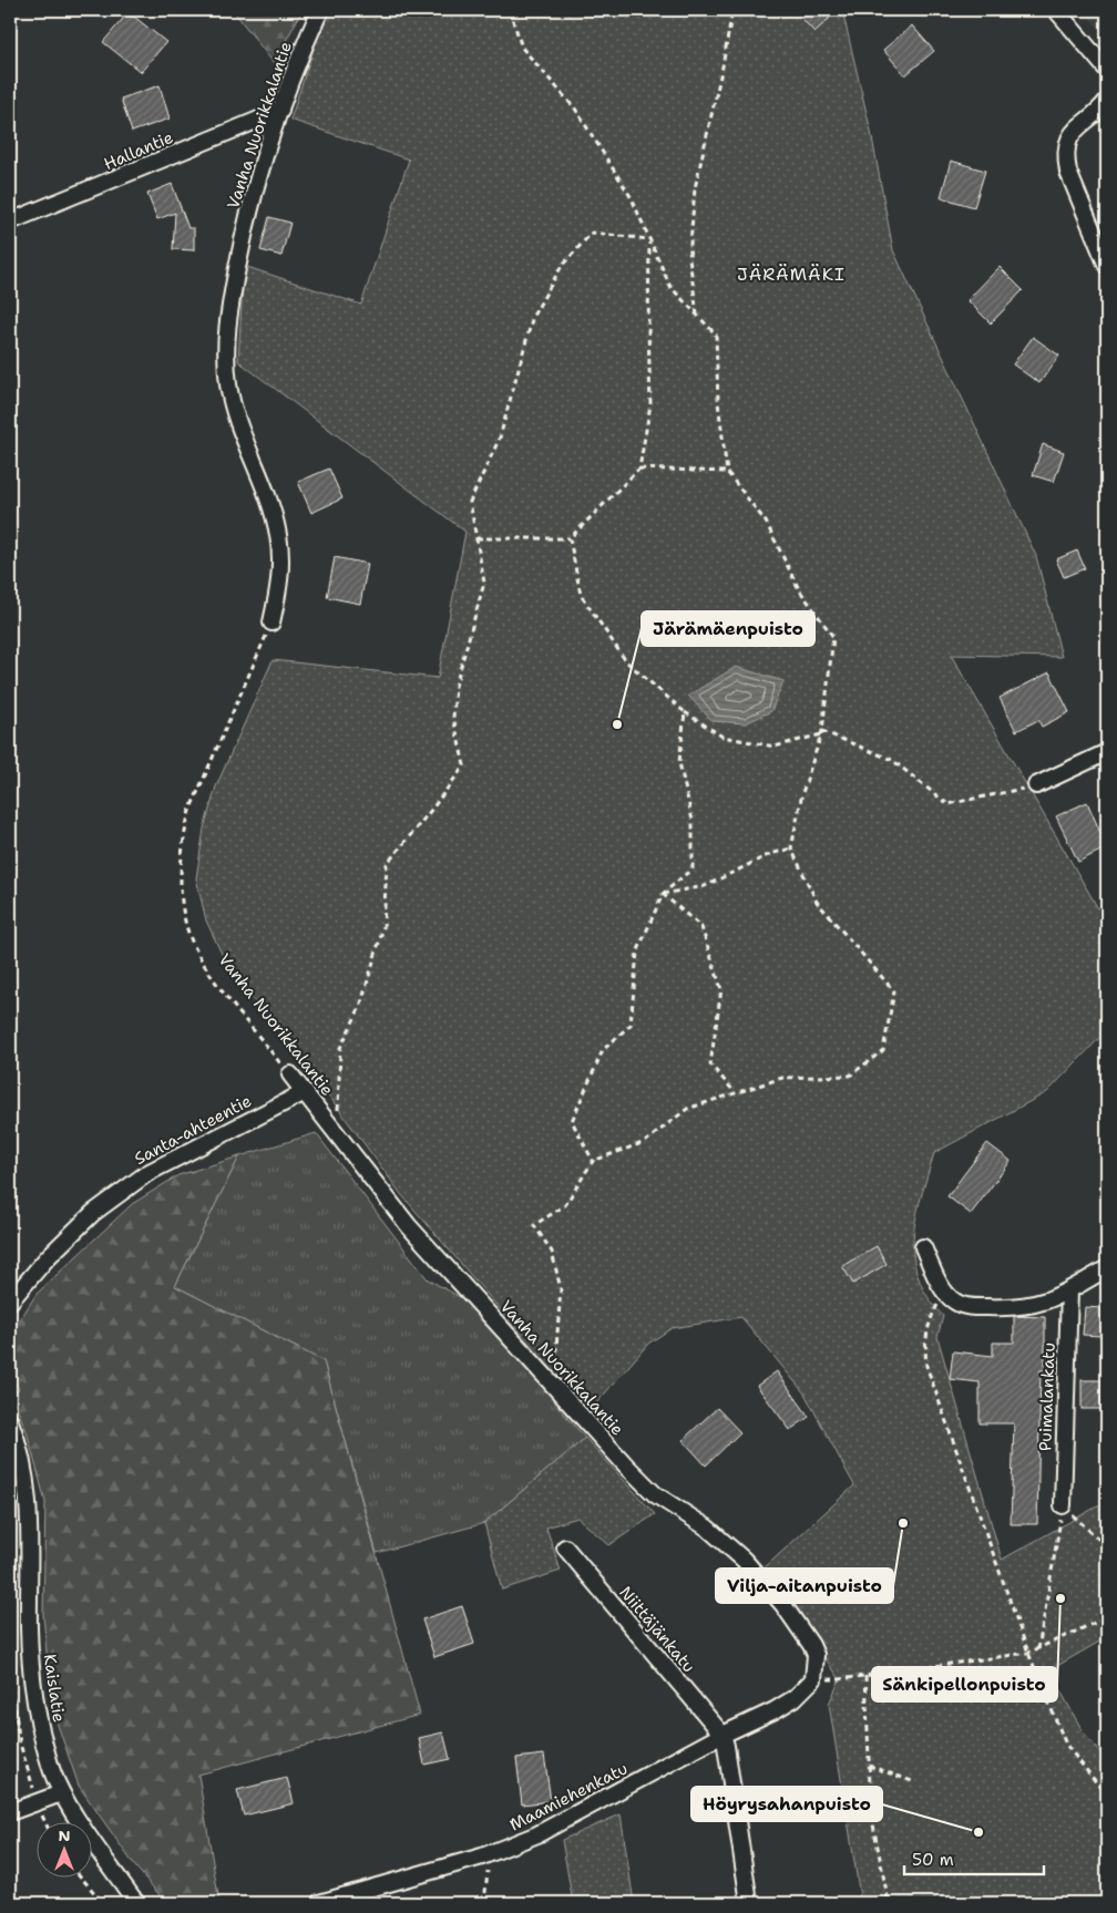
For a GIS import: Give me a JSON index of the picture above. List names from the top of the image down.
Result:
{
  "streets": {
    "street": [
      "Vanha Nuorikkalantie",
      "Hallantie",
      "Santa-ahteentie",
      "Puimalankatu",
      "Niittäjänkatu",
      "Kaislatie",
      "Maamiehenkatu"
    ]
  },
  "crossings": [
    ["Vanha Nuorikkalantie", "Hallantie"],
    ["Vanha Nuorikkalantie", "Santa-ahteentie"],
    ["Vanha Nuorikkalantie", "Maamiehenkatu"],
    ["Niittäjänkatu", "Maamiehenkatu"]
  ],
  "districts": ["JÄRÄMÄKI"],
  "places": [
    "Järämäenpuisto",
    "Vilja-aitanpuisto",
    "Sänkipellonpuisto",
    "Höyrysahanpuisto"
  ],
  "scale_bar": "50 m",
  "north": "top"
}
